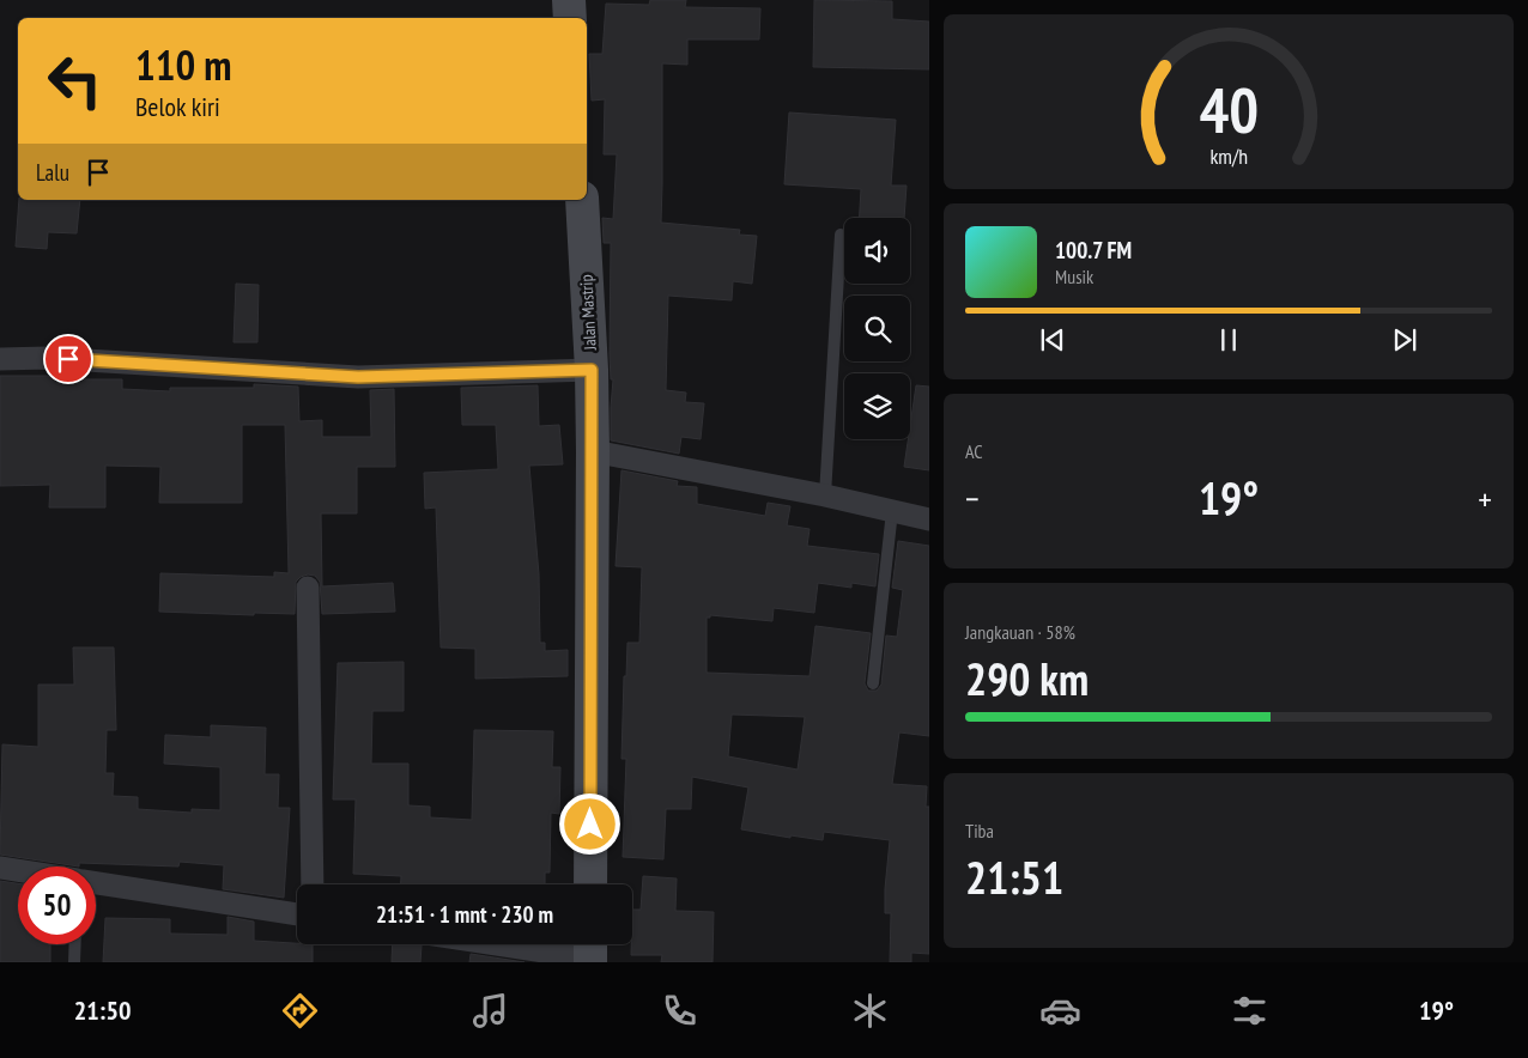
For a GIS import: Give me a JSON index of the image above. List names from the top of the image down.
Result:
{
  "streets": {
    "main road": ["Jalan Mastrip"]
  },
  "page": {
    "turn": ["110 m", "Belok kiri"],
    "then": "Lalu",
    "song": ["100.7 FM", "Musik"],
    "tile": [
      "AC",
      ["Jangkauan · 58%", "290 km"],
      ["Tiba", "21:51"]
    ],
    "heat": ["−", "19°", "+"],
    "limit": "50",
    "trip": "21:51 · 1 mnt · 230 m",
    "tabs": ["21:50", "19°"],
    "gauge": ["40", "km/h"]
  }
}
